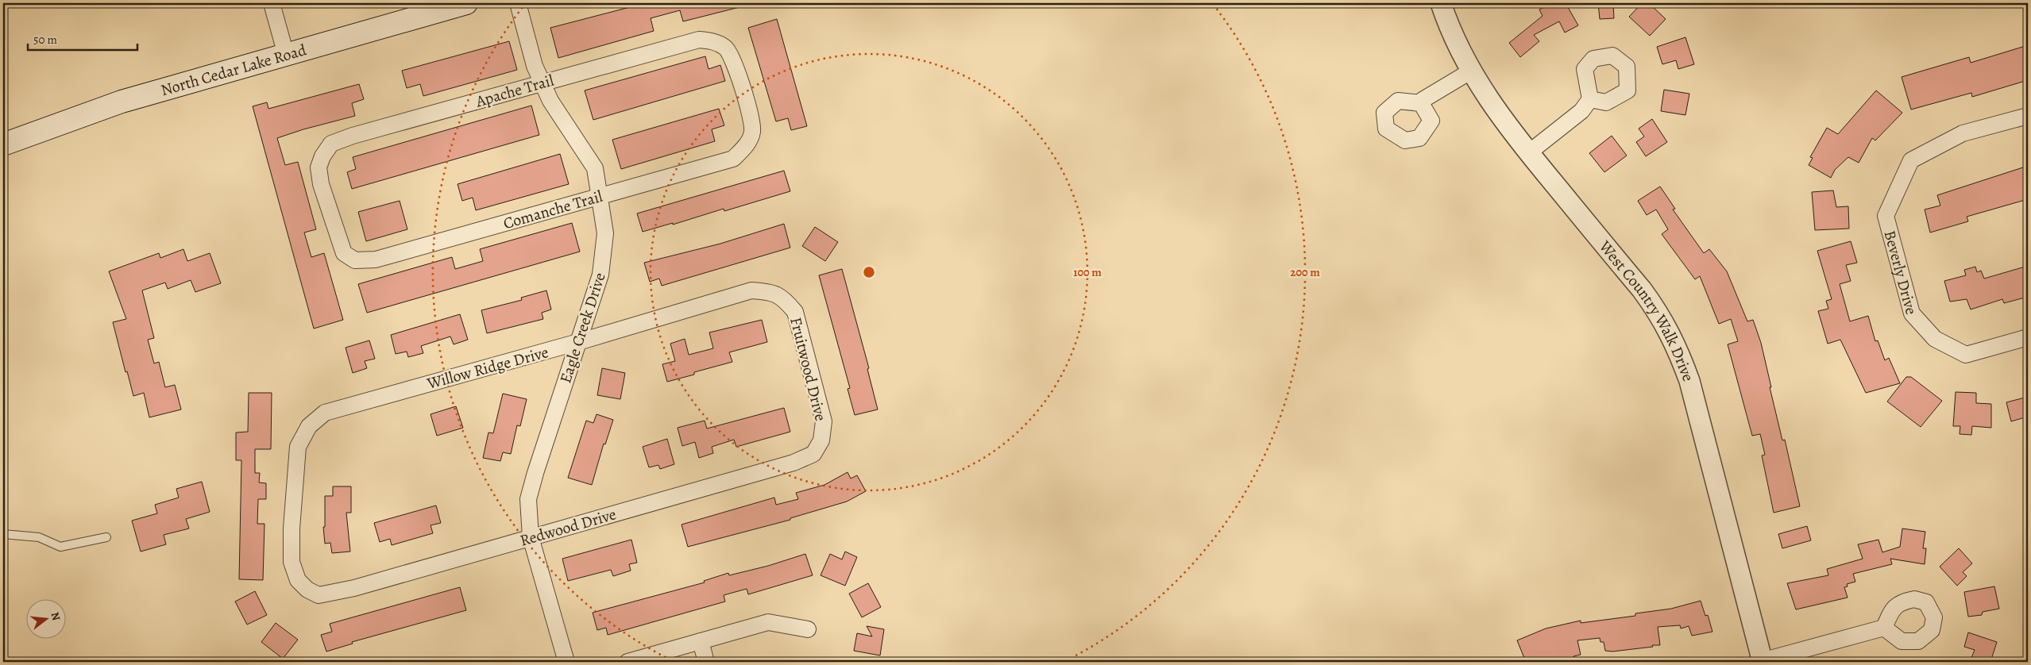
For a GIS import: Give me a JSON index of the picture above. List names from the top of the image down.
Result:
{
  "streets": {
    "main road": ["North Cedar Lake Road"],
    "street": [
      "Apache Trail",
      "Comanche Trail",
      "Beverly Drive",
      "West Country Walk Drive",
      "Eagle Creek Drive",
      "Willow Ridge Drive",
      "Fruitwood Drive",
      "Redwood Drive"
    ]
  },
  "crossings": [
    ["Apache Trail", "Comanche Trail"],
    ["Apache Trail", "Eagle Creek Drive"],
    ["Comanche Trail", "Eagle Creek Drive"],
    ["Eagle Creek Drive", "Willow Ridge Drive"],
    ["Eagle Creek Drive", "Redwood Drive"],
    ["Willow Ridge Drive", "Fruitwood Drive"],
    ["Willow Ridge Drive", "Redwood Drive"],
    ["Fruitwood Drive", "Redwood Drive"]
  ],
  "scale_bar": "50 m",
  "north": "right",
  "rings": ["100 m", "200 m"]
}
